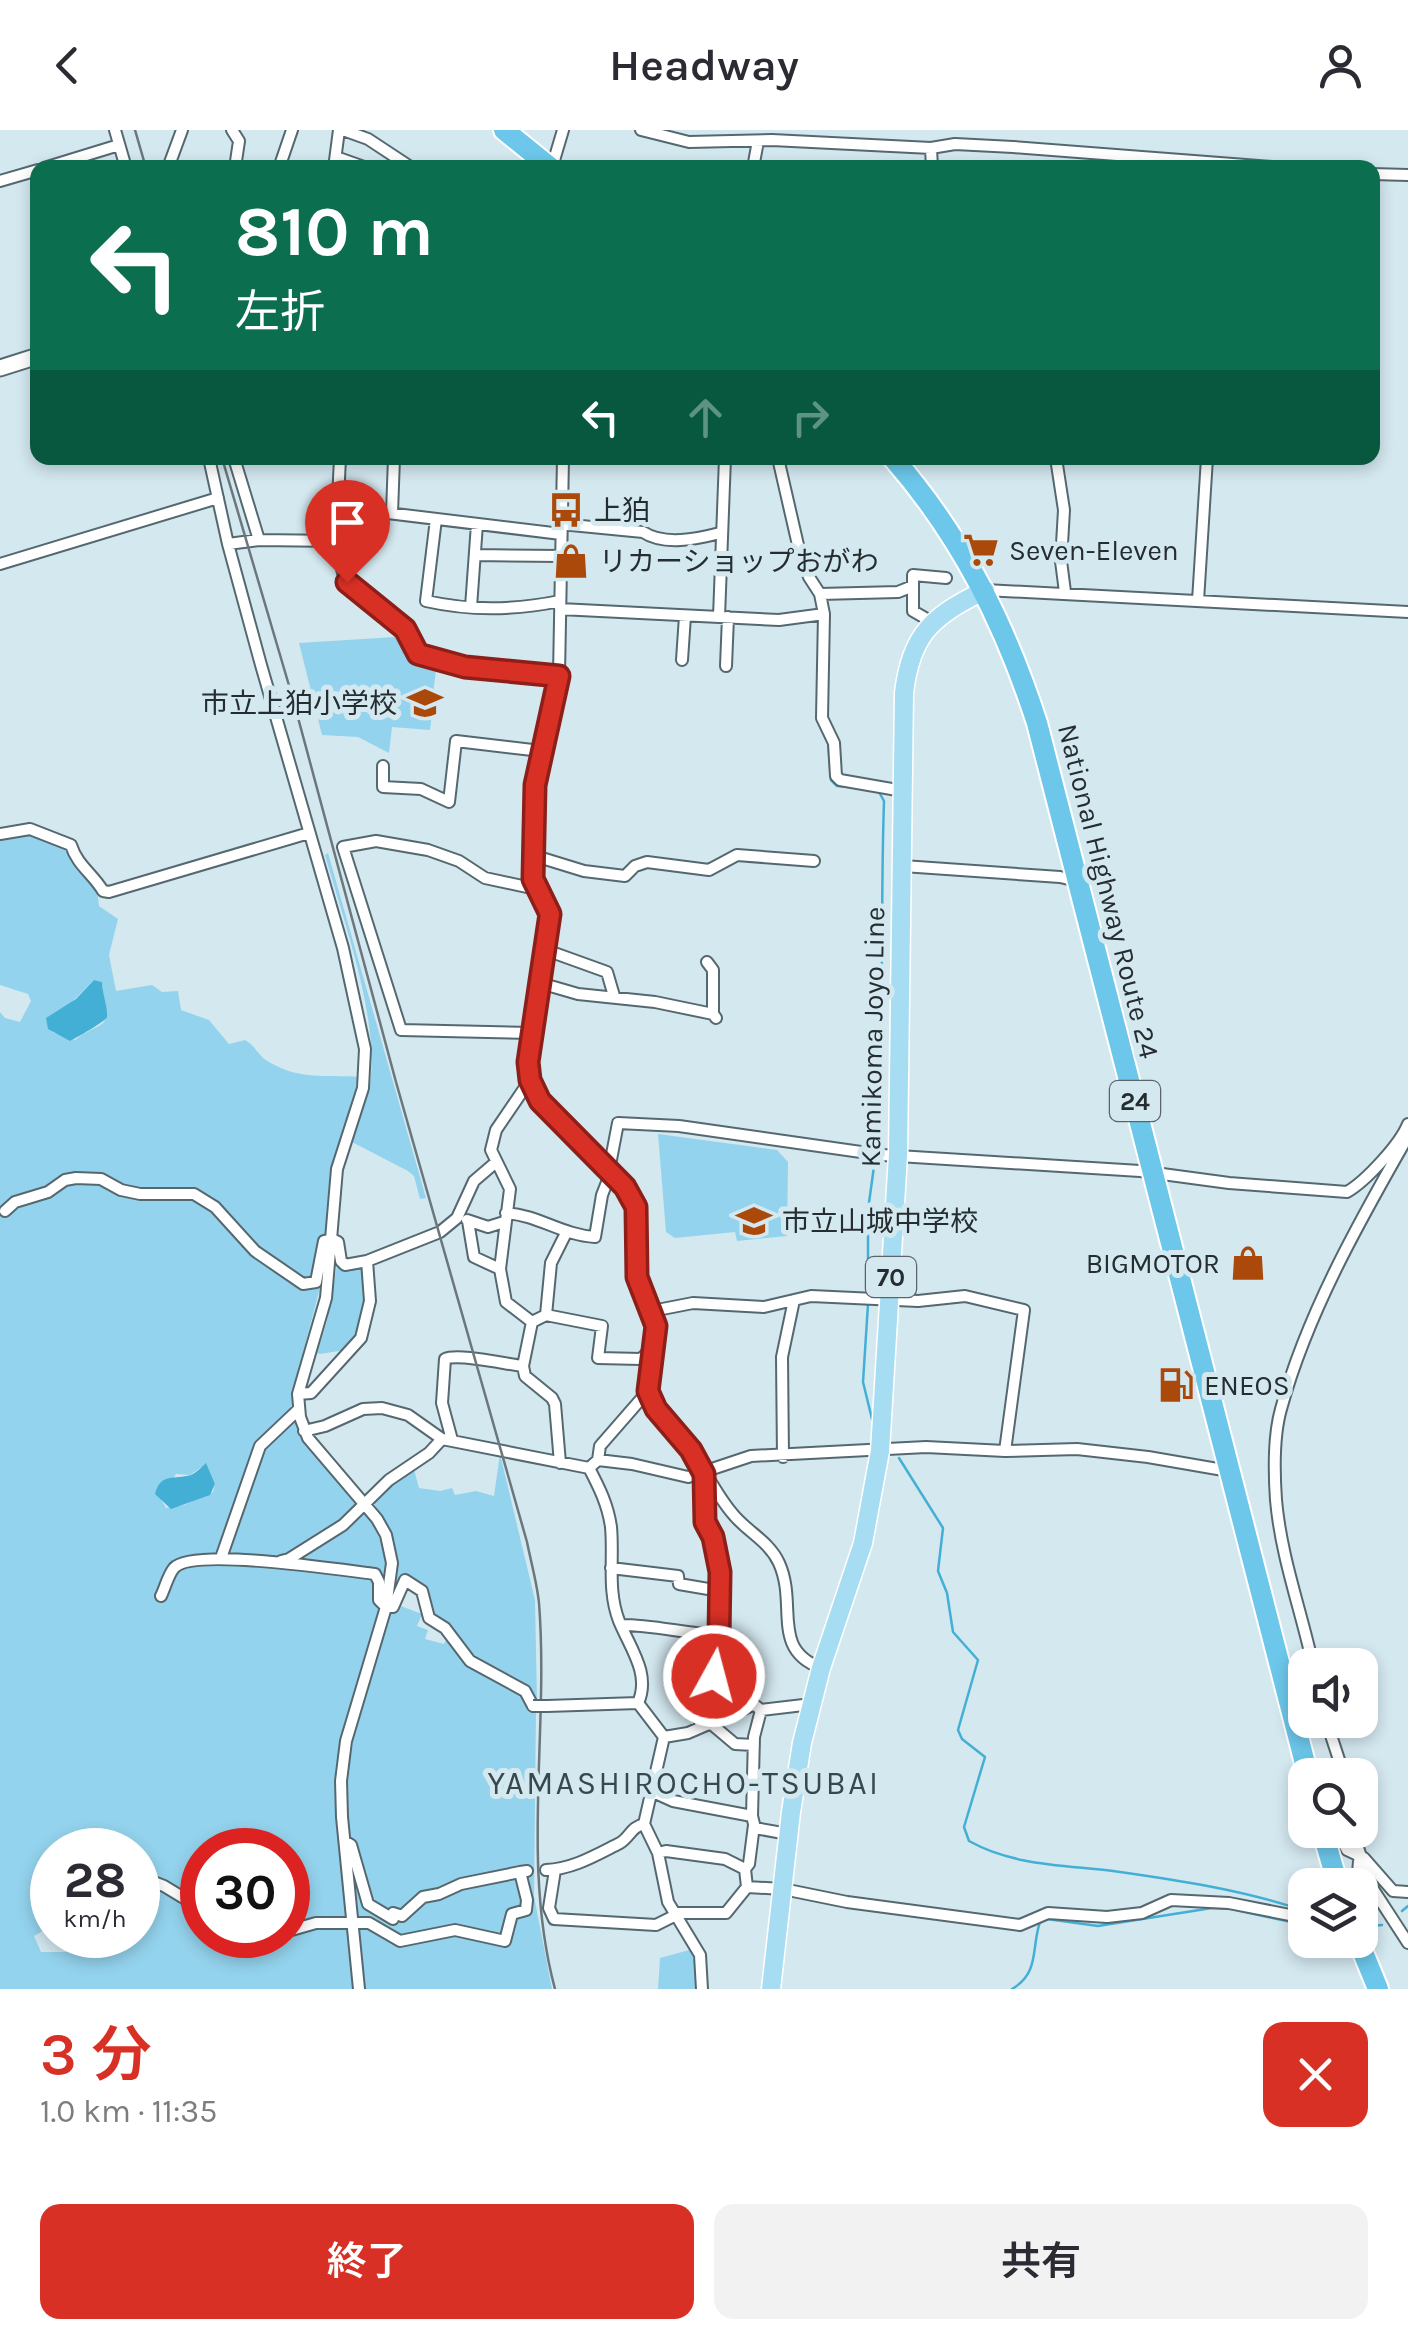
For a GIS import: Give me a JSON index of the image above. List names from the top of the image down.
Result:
{
  "streets": {
    "highway": ["National Highway Route 24", "24"],
    "main road": ["Kamikoma Joyo Line", "70"]
  },
  "crossings": [
    ["National Highway Route 24", "Kamikoma Joyo Line"]
  ],
  "districts": ["YAMASHIROCHO-TSUBAI"],
  "places": {
    "bus stop": ["上狛"],
    "supermarket": ["Seven-Eleven"],
    "shop": ["リカーショップおがわ", "BIGMOTOR"],
    "school or university": ["市立上狛小学校", "市立山城中学校"],
    "fuel station": ["ENEOS"]
  },
  "page": {
    "header": "Headway",
    "turn": ["810 m", "左折"],
    "speed": "28 km/h",
    "limit": "30",
    "heading": ["3 分", "1.0 km · 11:35"],
    "buttons": ["終了", "共有"]
  }
}
